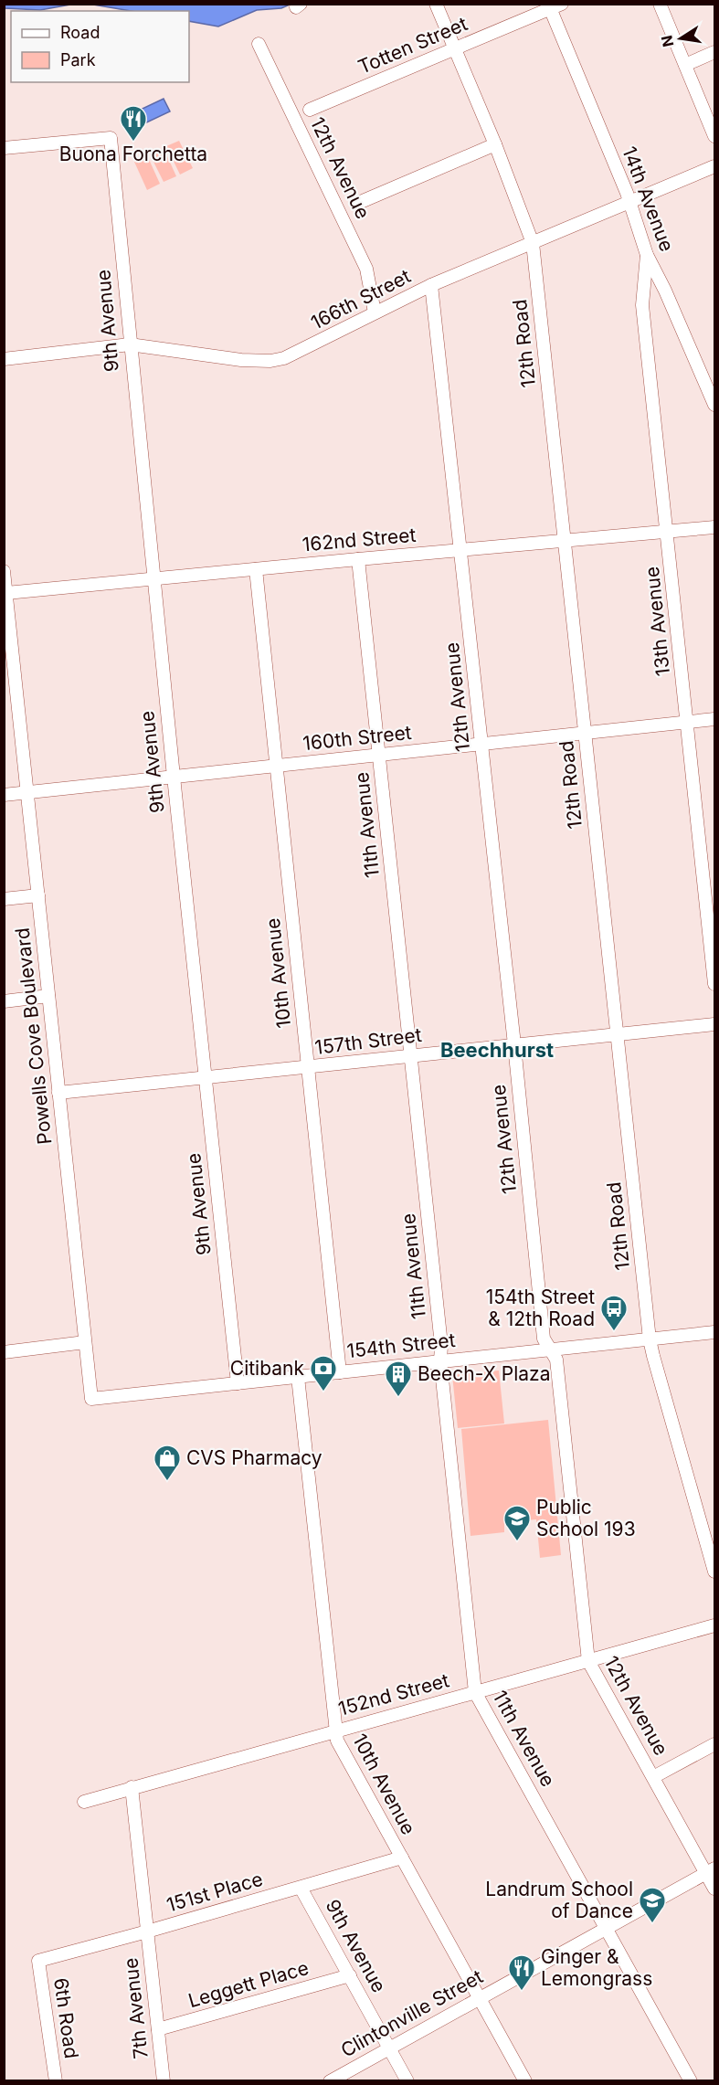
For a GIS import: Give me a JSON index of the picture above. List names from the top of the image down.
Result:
{
  "streets": {
    "street": [
      "Totten Street",
      "12th Avenue",
      "14th Avenue",
      "166th Street",
      "9th Avenue",
      "12th Road",
      "162nd Street",
      "13th Avenue",
      "160th Street",
      "11th Avenue",
      "10th Avenue",
      "Powells Cove Boulevard",
      "157th Street",
      "154th Street",
      "152nd Street",
      "151st Place",
      "Leggett Place",
      "7th Avenue",
      "Clintonville Street",
      "6th Road"
    ]
  },
  "crossings": [
    ["Totten Street", "14th Avenue"],
    ["Totten Street", "12th Road"],
    ["12th Avenue", "166th Street"],
    ["12th Avenue", "162nd Street"],
    ["12th Avenue", "160th Street"],
    ["12th Avenue", "157th Street"],
    ["12th Avenue", "154th Street"],
    ["12th Avenue", "152nd Street"],
    ["12th Avenue", "Clintonville Street"],
    ["14th Avenue", "166th Street"],
    ["14th Avenue", "13th Avenue"],
    ["166th Street", "9th Avenue"],
    ["166th Street", "12th Road"],
    ["9th Avenue", "162nd Street"],
    ["9th Avenue", "160th Street"],
    ["9th Avenue", "157th Street"],
    ["9th Avenue", "154th Street"],
    ["9th Avenue", "151st Place"],
    ["9th Avenue", "Leggett Place"],
    ["9th Avenue", "Clintonville Street"],
    ["12th Road", "162nd Street"],
    ["12th Road", "160th Street"],
    ["12th Road", "157th Street"],
    ["12th Road", "154th Street"],
    ["162nd Street", "13th Avenue"],
    ["162nd Street", "11th Avenue"],
    ["162nd Street", "10th Avenue"],
    ["162nd Street", "Powells Cove Boulevard"],
    ["13th Avenue", "160th Street"],
    ["160th Street", "11th Avenue"],
    ["160th Street", "10th Avenue"],
    ["160th Street", "Powells Cove Boulevard"],
    ["11th Avenue", "157th Street"],
    ["11th Avenue", "154th Street"],
    ["11th Avenue", "152nd Street"],
    ["11th Avenue", "Clintonville Street"],
    ["10th Avenue", "157th Street"],
    ["10th Avenue", "154th Street"],
    ["10th Avenue", "152nd Street"],
    ["10th Avenue", "151st Place"],
    ["10th Avenue", "Clintonville Street"],
    ["Powells Cove Boulevard", "157th Street"],
    ["Powells Cove Boulevard", "154th Street"],
    ["151st Place", "7th Avenue"],
    ["151st Place", "6th Road"],
    ["Leggett Place", "7th Avenue"]
  ],
  "districts": ["Beechhurst"],
  "places": {
    "restaurant": ["Buona Forchetta", "Ginger & Lemongrass"],
    "bus stop": ["154th Street & 12th Road"],
    "bank": ["Citibank"],
    "building": ["Beech-X Plaza"],
    "shop": ["CVS Pharmacy"],
    "school or university": ["Public School 193", "Landrum School of Dance"]
  },
  "legend": ["Road", "Park"],
  "north": "left"
}
